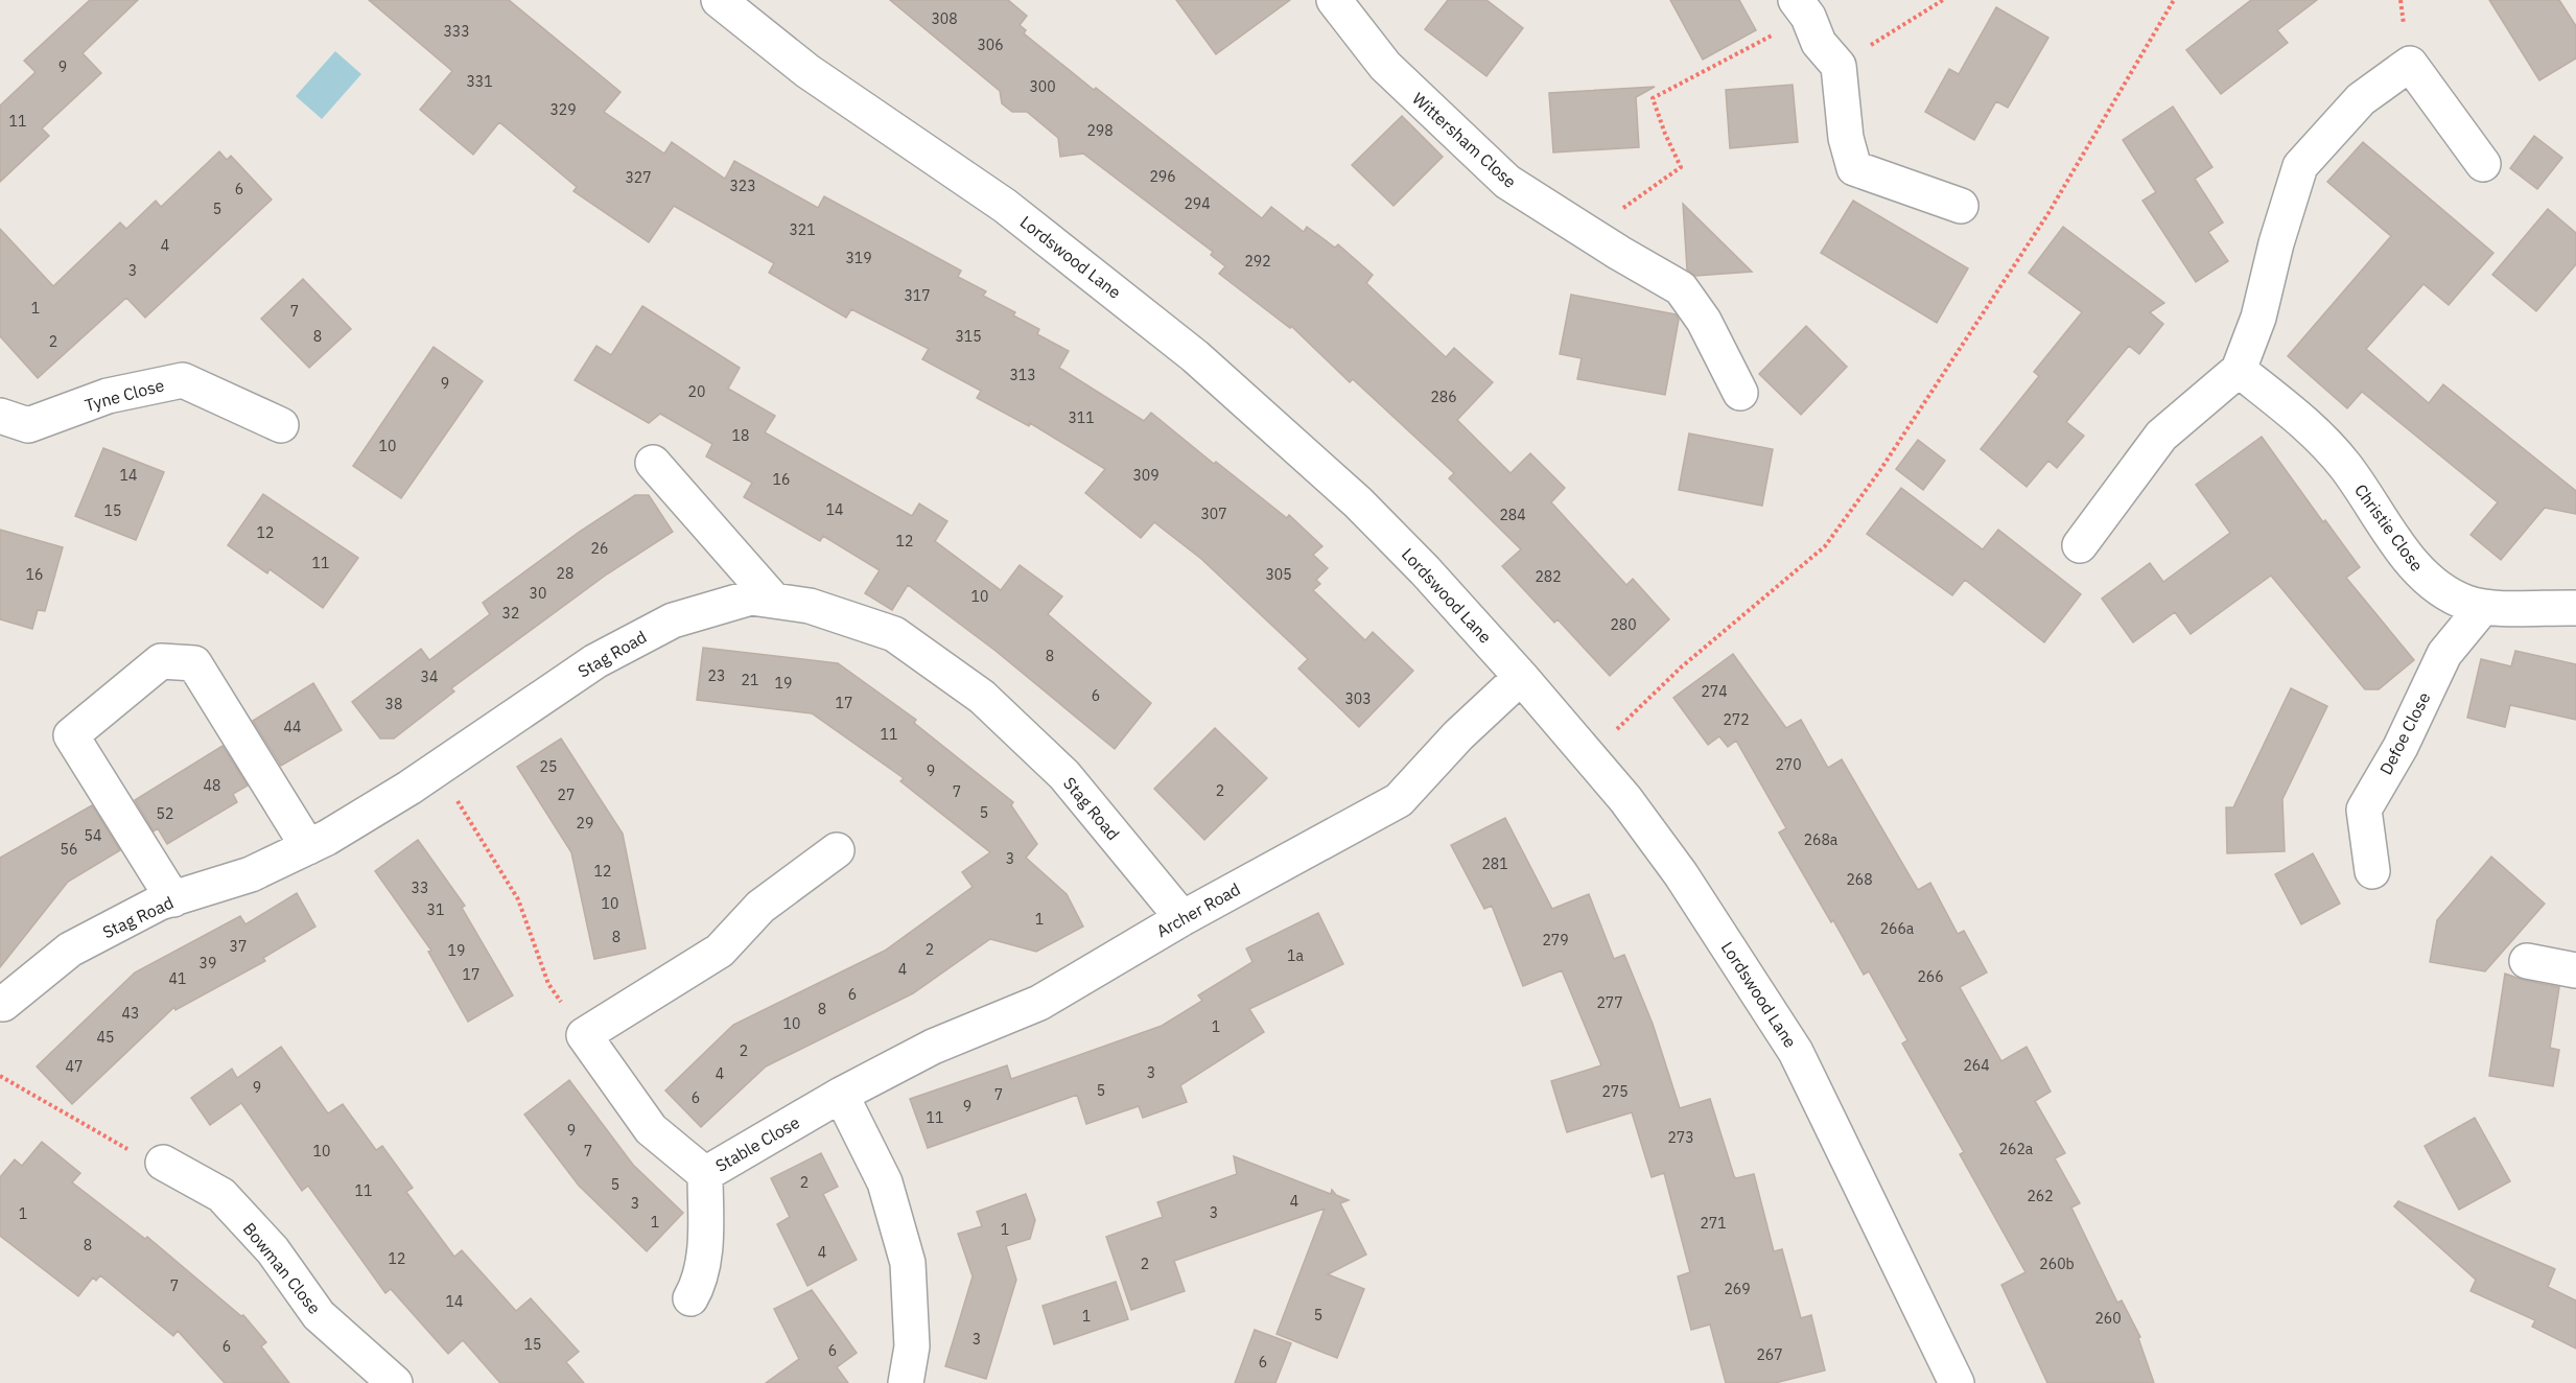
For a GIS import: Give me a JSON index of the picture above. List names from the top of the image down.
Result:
{
  "streets": {
    "street": [
      "Wittersham Close",
      "Lordswood Lane",
      "Tyne Close",
      "Christie Close",
      "Stag Road",
      "Defoe Close",
      "Archer Road",
      "Stable Close",
      "Bowman Close"
    ]
  },
  "crossings": [
    ["Lordswood Lane", "Archer Road"],
    ["Christie Close", "Defoe Close"],
    ["Stag Road", "Archer Road"],
    ["Archer Road", "Stable Close"]
  ],
  "house_numbers": [
    "308",
    "333",
    "306",
    "9",
    "331",
    "300",
    "329",
    "11",
    "298",
    "296",
    "327",
    "323",
    "6",
    "294",
    "5",
    "321",
    "4",
    "319",
    "292",
    "3",
    "317",
    "1",
    "7",
    "8",
    "315",
    "2",
    "313",
    "9",
    "20",
    "286",
    "311",
    "18",
    "10",
    "14",
    "309",
    "16",
    "14",
    "15",
    "307",
    "284",
    "12",
    "12",
    "26",
    "11",
    "28",
    "16",
    "305",
    "282",
    "30",
    "10",
    "32",
    "280",
    "8",
    "23",
    "34",
    "21",
    "19",
    "274",
    "6",
    "303",
    "17",
    "38",
    "272",
    "44",
    "11",
    "270",
    "25",
    "9",
    "48",
    "2",
    "7",
    "27",
    "5",
    "52",
    "29",
    "54",
    "268a",
    "56",
    "3",
    "281",
    "12",
    "268",
    "33",
    "10",
    "31",
    "1",
    "266a",
    "8",
    "279",
    "37",
    "2",
    "19",
    "1a",
    "39",
    "4",
    "17",
    "266",
    "41",
    "6",
    "277",
    "8",
    "43",
    "10",
    "1",
    "45",
    "2",
    "264",
    "47",
    "3",
    "4",
    "9",
    "5",
    "275",
    "7",
    "6",
    "9",
    "11",
    "9",
    "273",
    "262a",
    "10",
    "7",
    "2",
    "5",
    "11",
    "262",
    "4",
    "3",
    "3",
    "1",
    "1",
    "271",
    "1",
    "8",
    "4",
    "12",
    "2",
    "260b",
    "7",
    "269",
    "14",
    "5",
    "1",
    "260",
    "3",
    "15",
    "6",
    "6",
    "267",
    "6"
  ]
}
